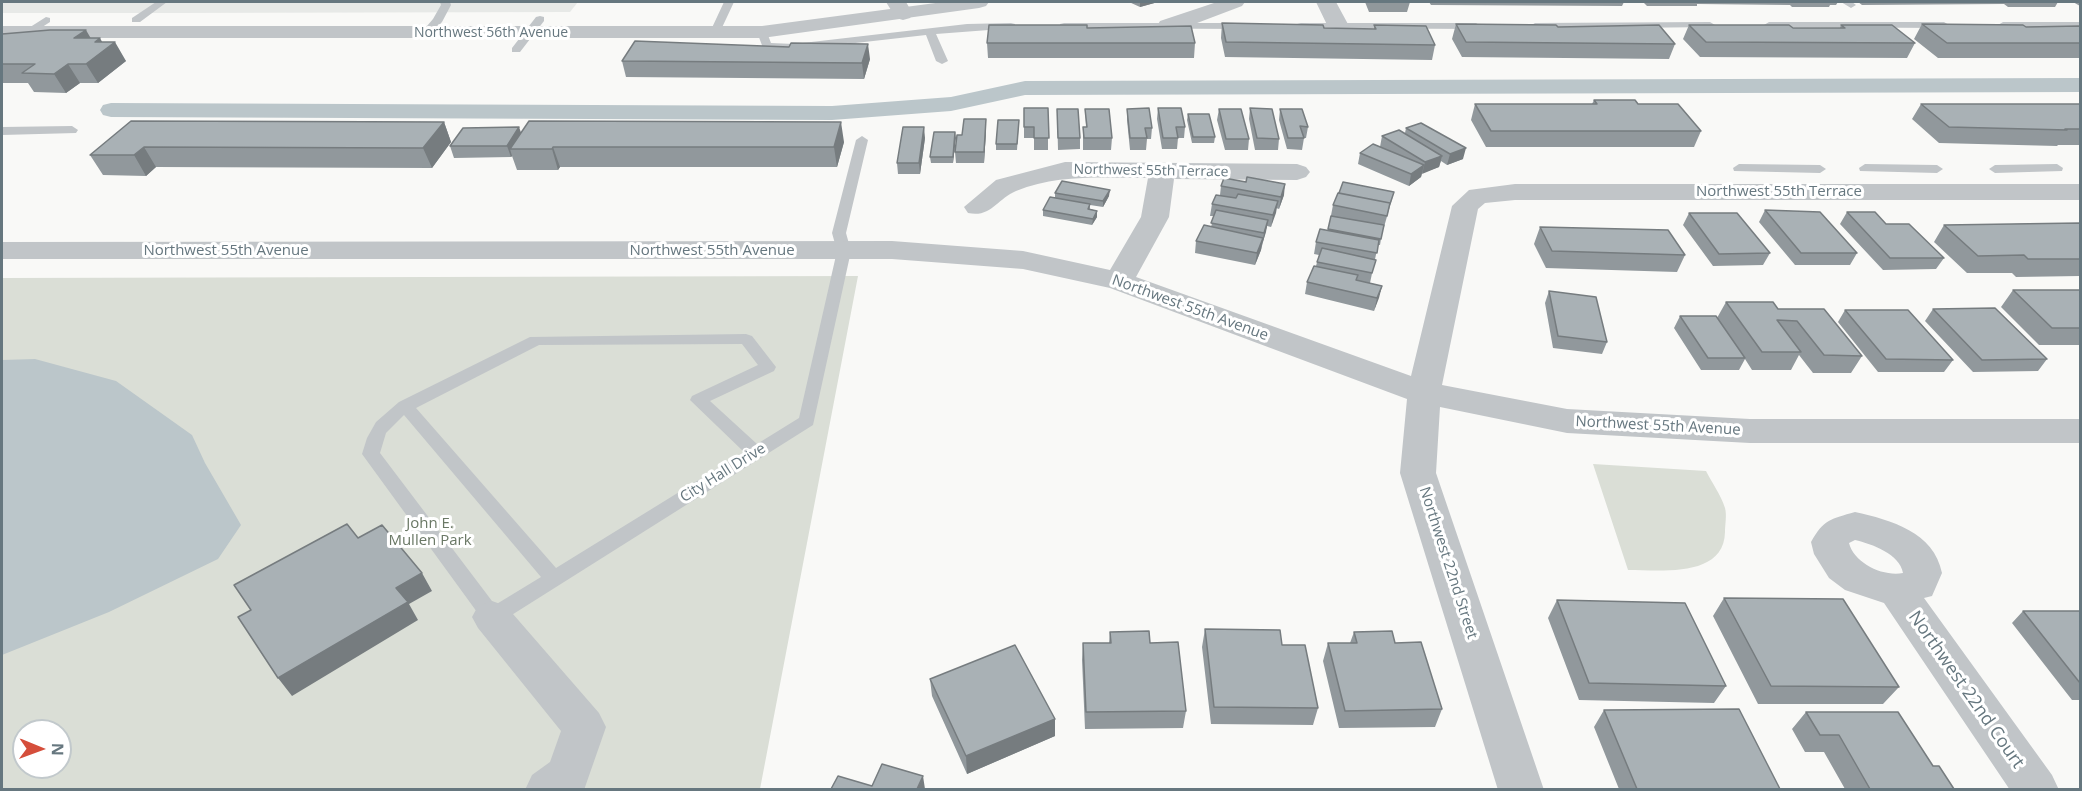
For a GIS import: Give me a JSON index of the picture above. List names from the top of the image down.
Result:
{
  "streets": {
    "street": [
      "Northwest 56th Avenue",
      "Northwest 55th Terrace",
      "Northwest 55th Avenue",
      "Northwest 22nd Street",
      "Northwest 22nd Court"
    ],
    "lane": ["City Hall Drive"]
  },
  "crossings": [
    ["Northwest 55th Terrace", "Northwest 22nd Street"],
    ["Northwest 55th Avenue", "City Hall Drive"],
    ["Northwest 55th Avenue", "Northwest 22nd Street"]
  ],
  "parks": ["John E. Mullen Park"],
  "north": "right"
}
